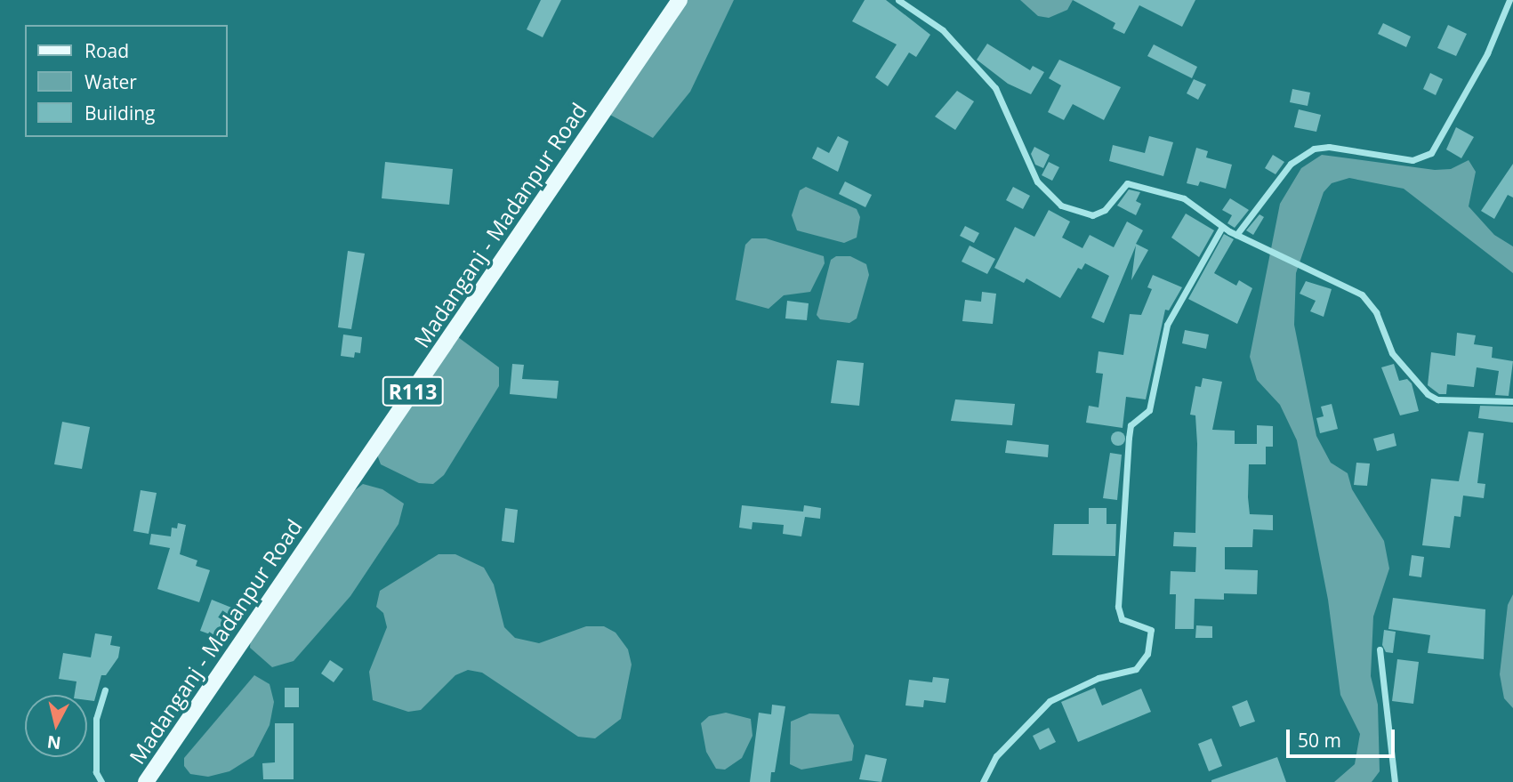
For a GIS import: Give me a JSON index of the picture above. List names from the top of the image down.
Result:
{
  "streets": {
    "main road": ["Madanganj - Madanpur Road", "R113"]
  },
  "legend": ["Road", "Water", "Building"],
  "scale_bar": "50 m",
  "north": "bottom"
}
